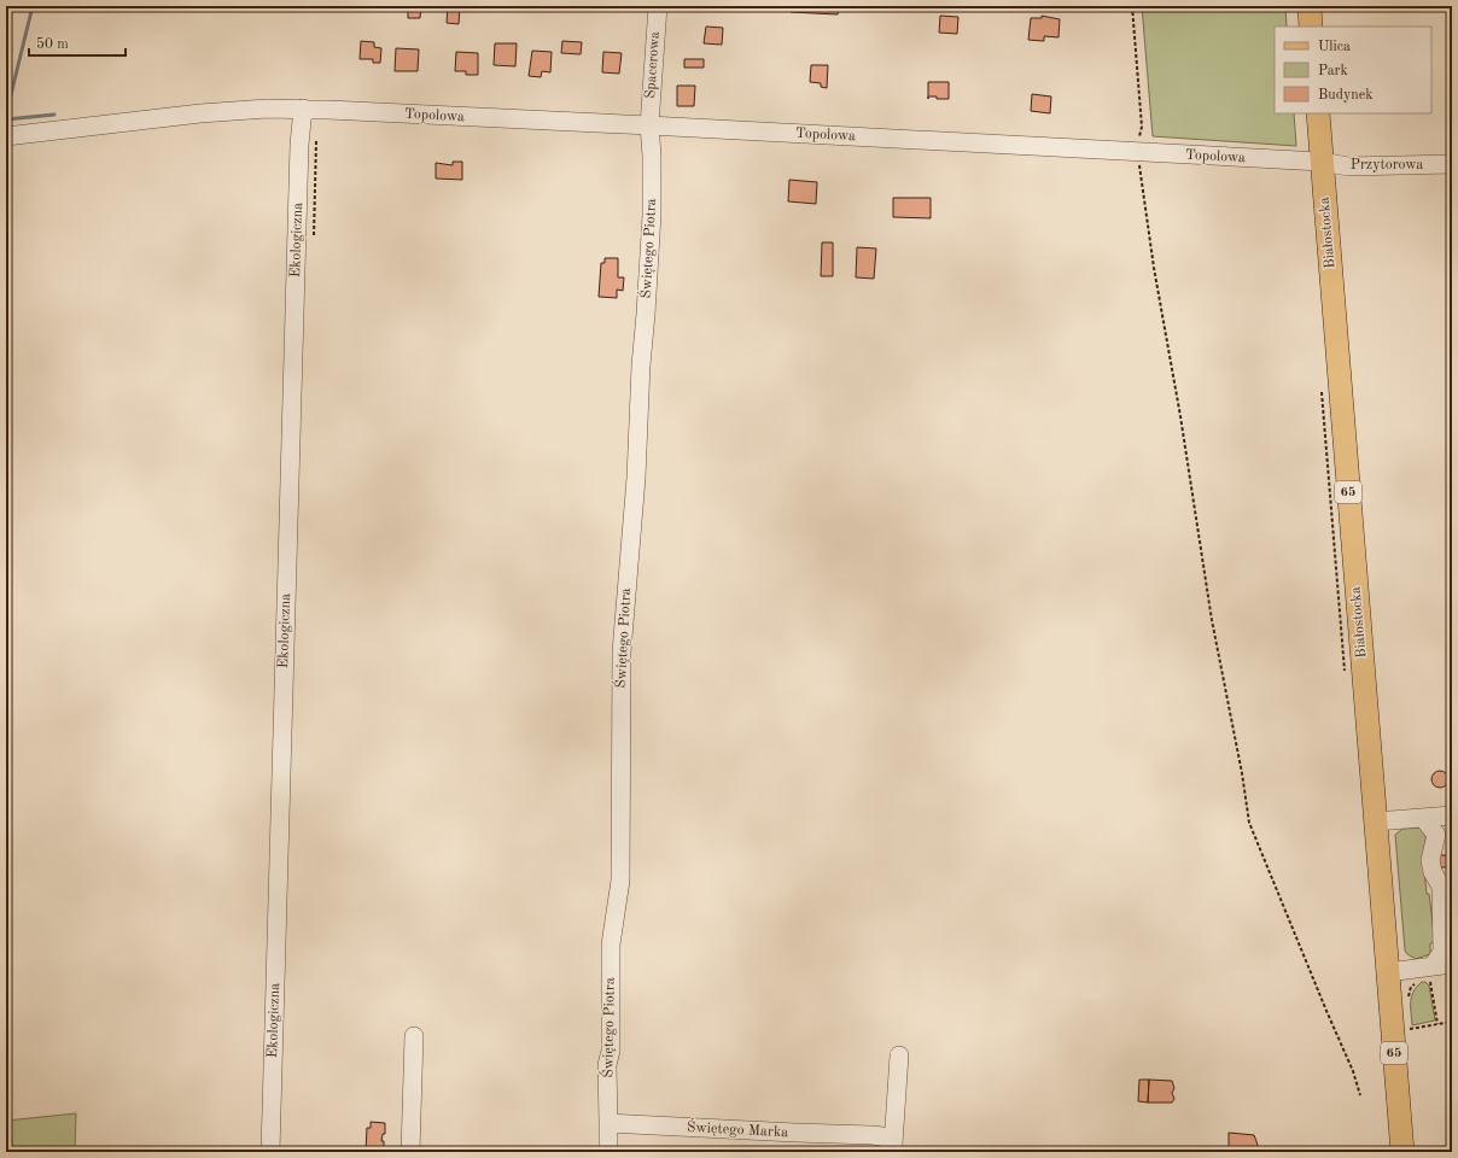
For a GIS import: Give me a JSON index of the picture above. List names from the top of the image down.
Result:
{
  "streets": {
    "main road": ["Białostocka", "65"],
    "street": [
      "Spacerowa",
      "Topolowa",
      "Przytorowa",
      "Ekologiczna",
      "Świętego Piotra",
      "Świętego Marka"
    ]
  },
  "crossings": [
    ["Spacerowa", "Topolowa"],
    ["Spacerowa", "Świętego Piotra"],
    ["Topolowa", "Przytorowa"],
    ["Topolowa", "Białostocka"],
    ["Topolowa", "Ekologiczna"],
    ["Topolowa", "Świętego Piotra"],
    ["Przytorowa", "Białostocka"],
    ["Świętego Piotra", "Świętego Marka"]
  ],
  "legend": ["Ulica", "Park", "Budynek"],
  "scale_bar": "50 m"
}
